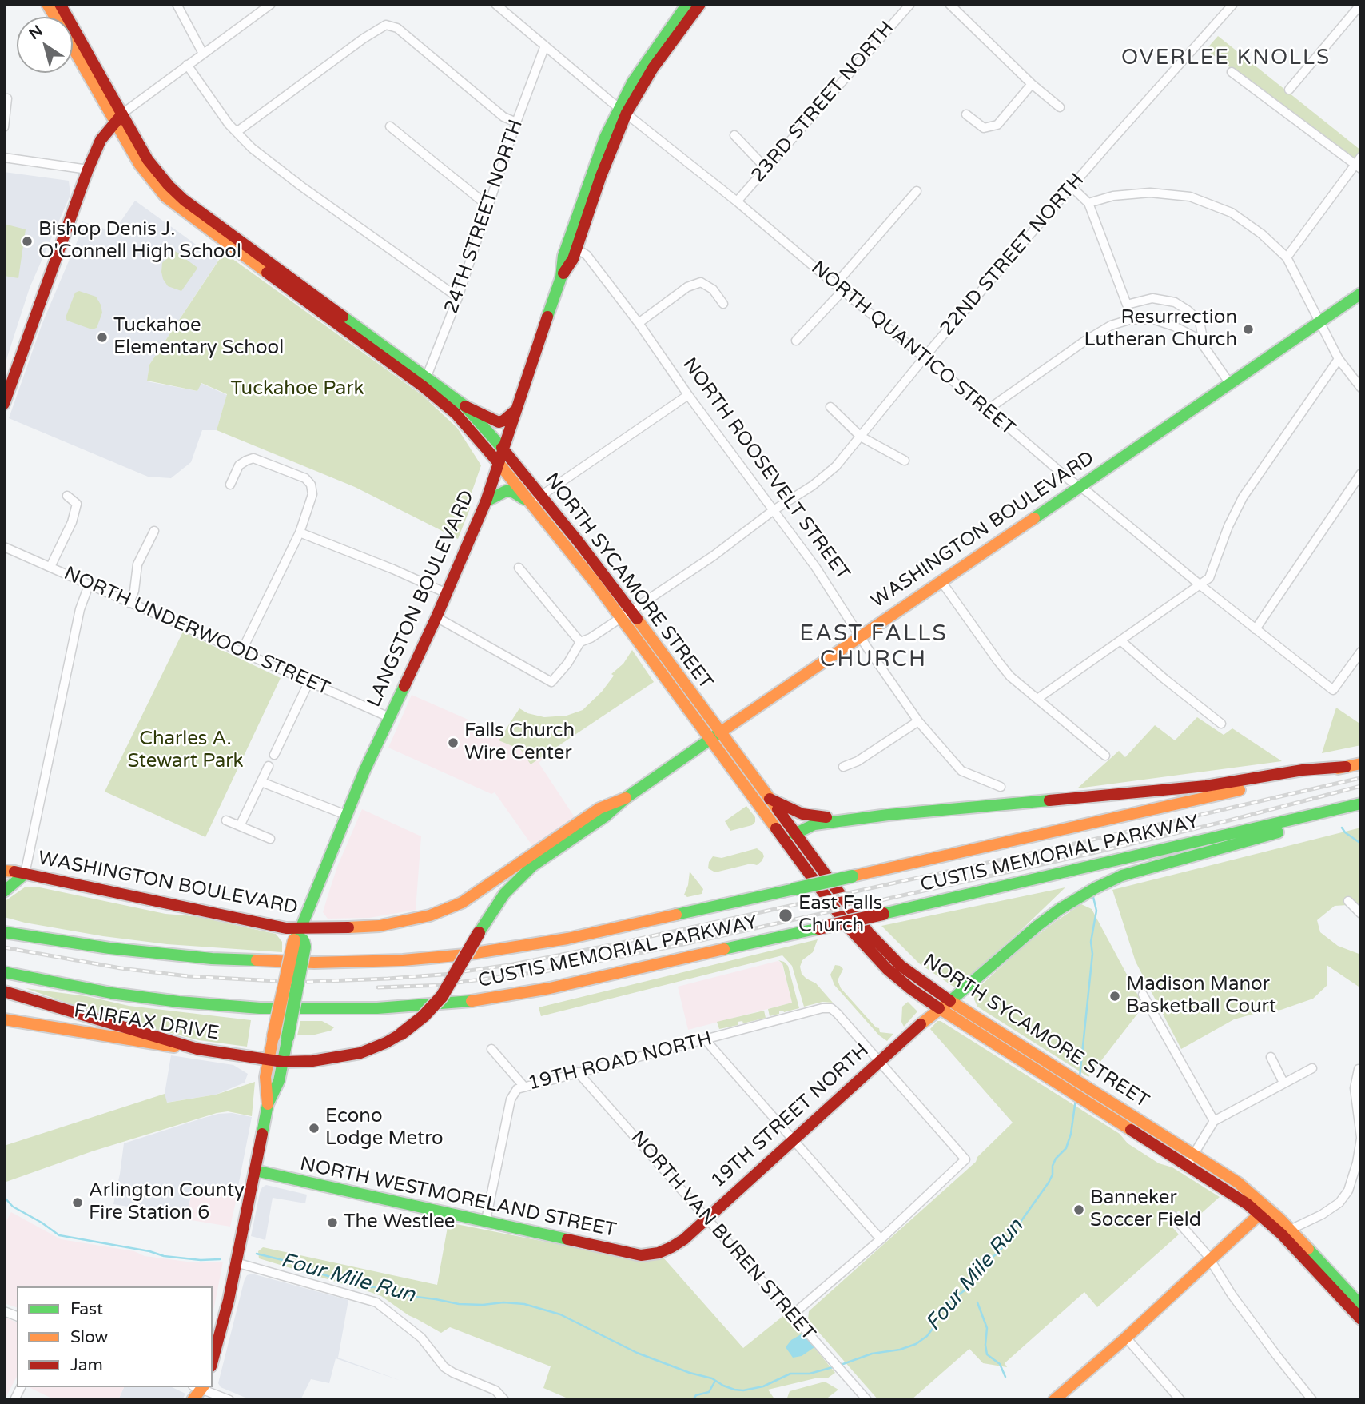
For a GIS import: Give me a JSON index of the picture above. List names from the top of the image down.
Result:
{
  "streets": {
    "main road": [
      "WASHINGTON BOULEVARD",
      "NORTH SYCAMORE STREET",
      "LANGSTON BOULEVARD",
      "CUSTIS MEMORIAL PARKWAY",
      "FAIRFAX DRIVE",
      "19TH STREET NORTH",
      "NORTH WESTMORELAND STREET"
    ],
    "street": [
      "23RD STREET NORTH",
      "24TH STREET NORTH",
      "22ND STREET NORTH",
      "NORTH QUANTICO STREET",
      "NORTH ROOSEVELT STREET",
      "NORTH UNDERWOOD STREET",
      "19TH ROAD NORTH",
      "NORTH VAN BUREN STREET"
    ]
  },
  "crossings": [
    ["23RD STREET NORTH", "NORTH QUANTICO STREET"],
    ["24TH STREET NORTH", "NORTH QUANTICO STREET"],
    ["24TH STREET NORTH", "NORTH SYCAMORE STREET"],
    ["22ND STREET NORTH", "NORTH QUANTICO STREET"],
    ["22ND STREET NORTH", "NORTH ROOSEVELT STREET"],
    ["22ND STREET NORTH", "NORTH SYCAMORE STREET"],
    ["22ND STREET NORTH", "LANGSTON BOULEVARD"],
    ["NORTH QUANTICO STREET", "WASHINGTON BOULEVARD"],
    ["NORTH QUANTICO STREET", "LANGSTON BOULEVARD"],
    ["NORTH ROOSEVELT STREET", "WASHINGTON BOULEVARD"],
    ["NORTH ROOSEVELT STREET", "LANGSTON BOULEVARD"],
    ["WASHINGTON BOULEVARD", "NORTH SYCAMORE STREET"],
    ["WASHINGTON BOULEVARD", "LANGSTON BOULEVARD"],
    ["WASHINGTON BOULEVARD", "FAIRFAX DRIVE"],
    ["NORTH SYCAMORE STREET", "LANGSTON BOULEVARD"],
    ["NORTH SYCAMORE STREET", "19TH STREET NORTH"],
    ["LANGSTON BOULEVARD", "NORTH UNDERWOOD STREET"],
    ["LANGSTON BOULEVARD", "FAIRFAX DRIVE"],
    ["LANGSTON BOULEVARD", "NORTH WESTMORELAND STREET"],
    ["CUSTIS MEMORIAL PARKWAY", "19TH STREET NORTH"],
    ["19TH ROAD NORTH", "19TH STREET NORTH"],
    ["19TH ROAD NORTH", "NORTH WESTMORELAND STREET"],
    ["19TH ROAD NORTH", "NORTH VAN BUREN STREET"],
    ["19TH STREET NORTH", "NORTH WESTMORELAND STREET"],
    ["19TH STREET NORTH", "NORTH VAN BUREN STREET"]
  ],
  "districts": ["OVERLEE KNOLLS", "EAST FALLS CHURCH"],
  "water": ["Four Mile Run"],
  "parks": ["Tuckahoe Park", "Charles A. Stewart Park"],
  "places": [
    "Bishop Denis J. O'Connell High School",
    "Resurrection Lutheran Church",
    "Tuckahoe Elementary School",
    "Falls Church Wire Center",
    "East Falls Church",
    "Madison Manor Basketball Court",
    "Econo Lodge Metro",
    "Arlington County Fire Station 6",
    "Banneker Soccer Field",
    "The Westlee"
  ],
  "legend": ["Fast", "Slow", "Jam"],
  "north": "top left"
}
